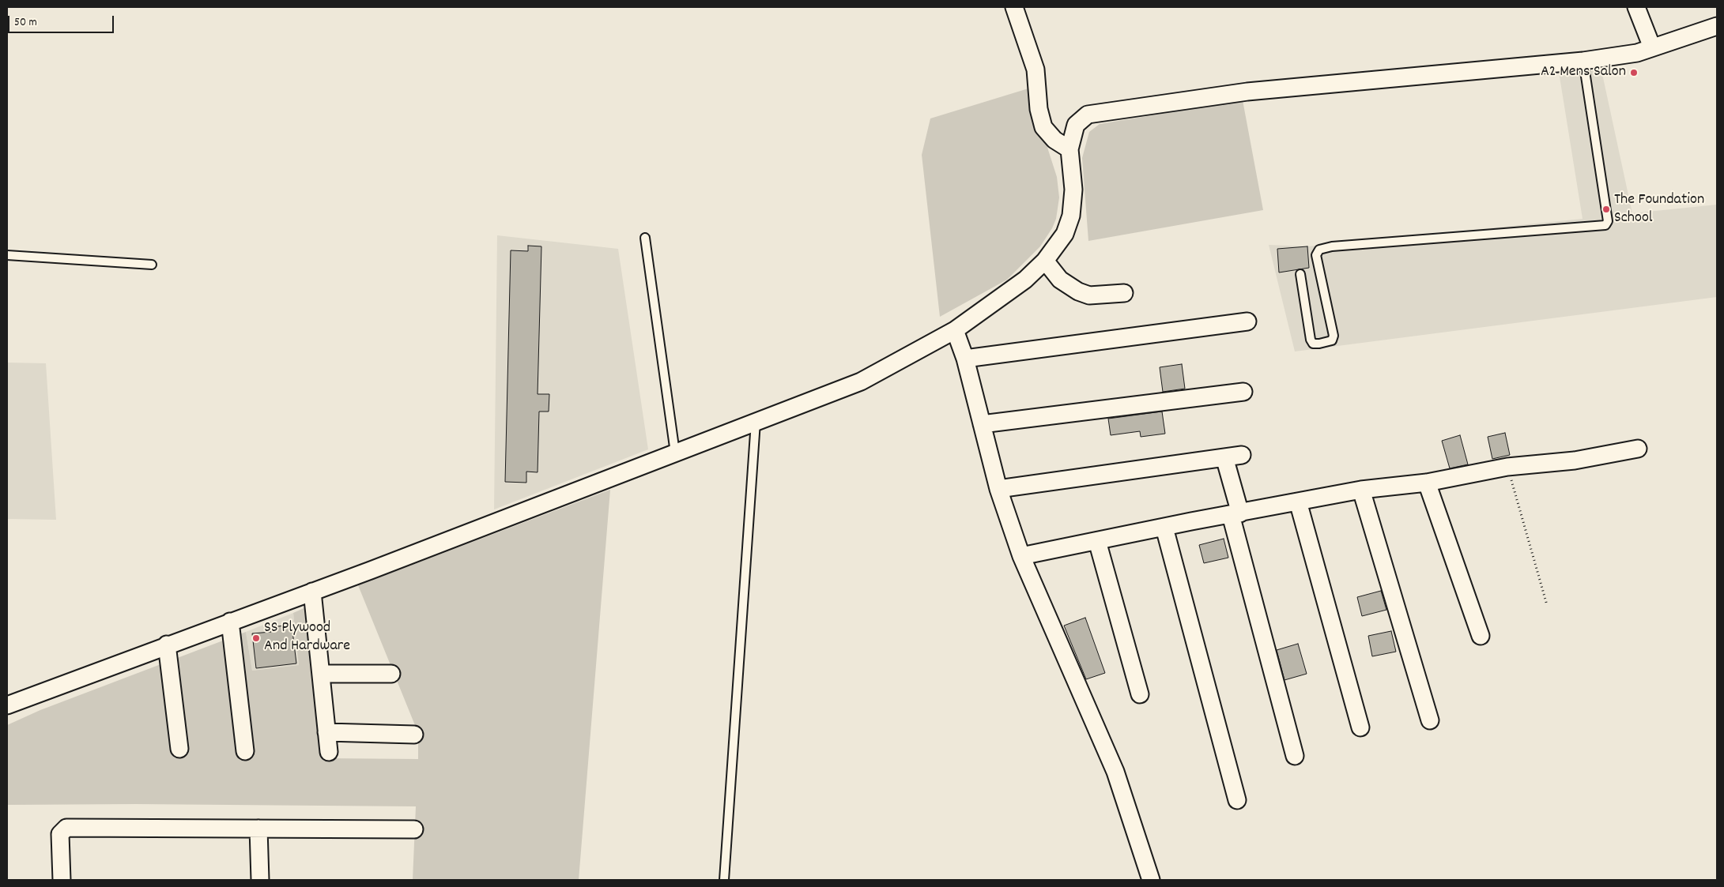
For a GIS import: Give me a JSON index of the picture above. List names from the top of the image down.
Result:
{
  "places": ["A2 Mens Salon", "The Foundation School", "SS Plywood And Hardware"],
  "scale_bar": "50 m"
}
